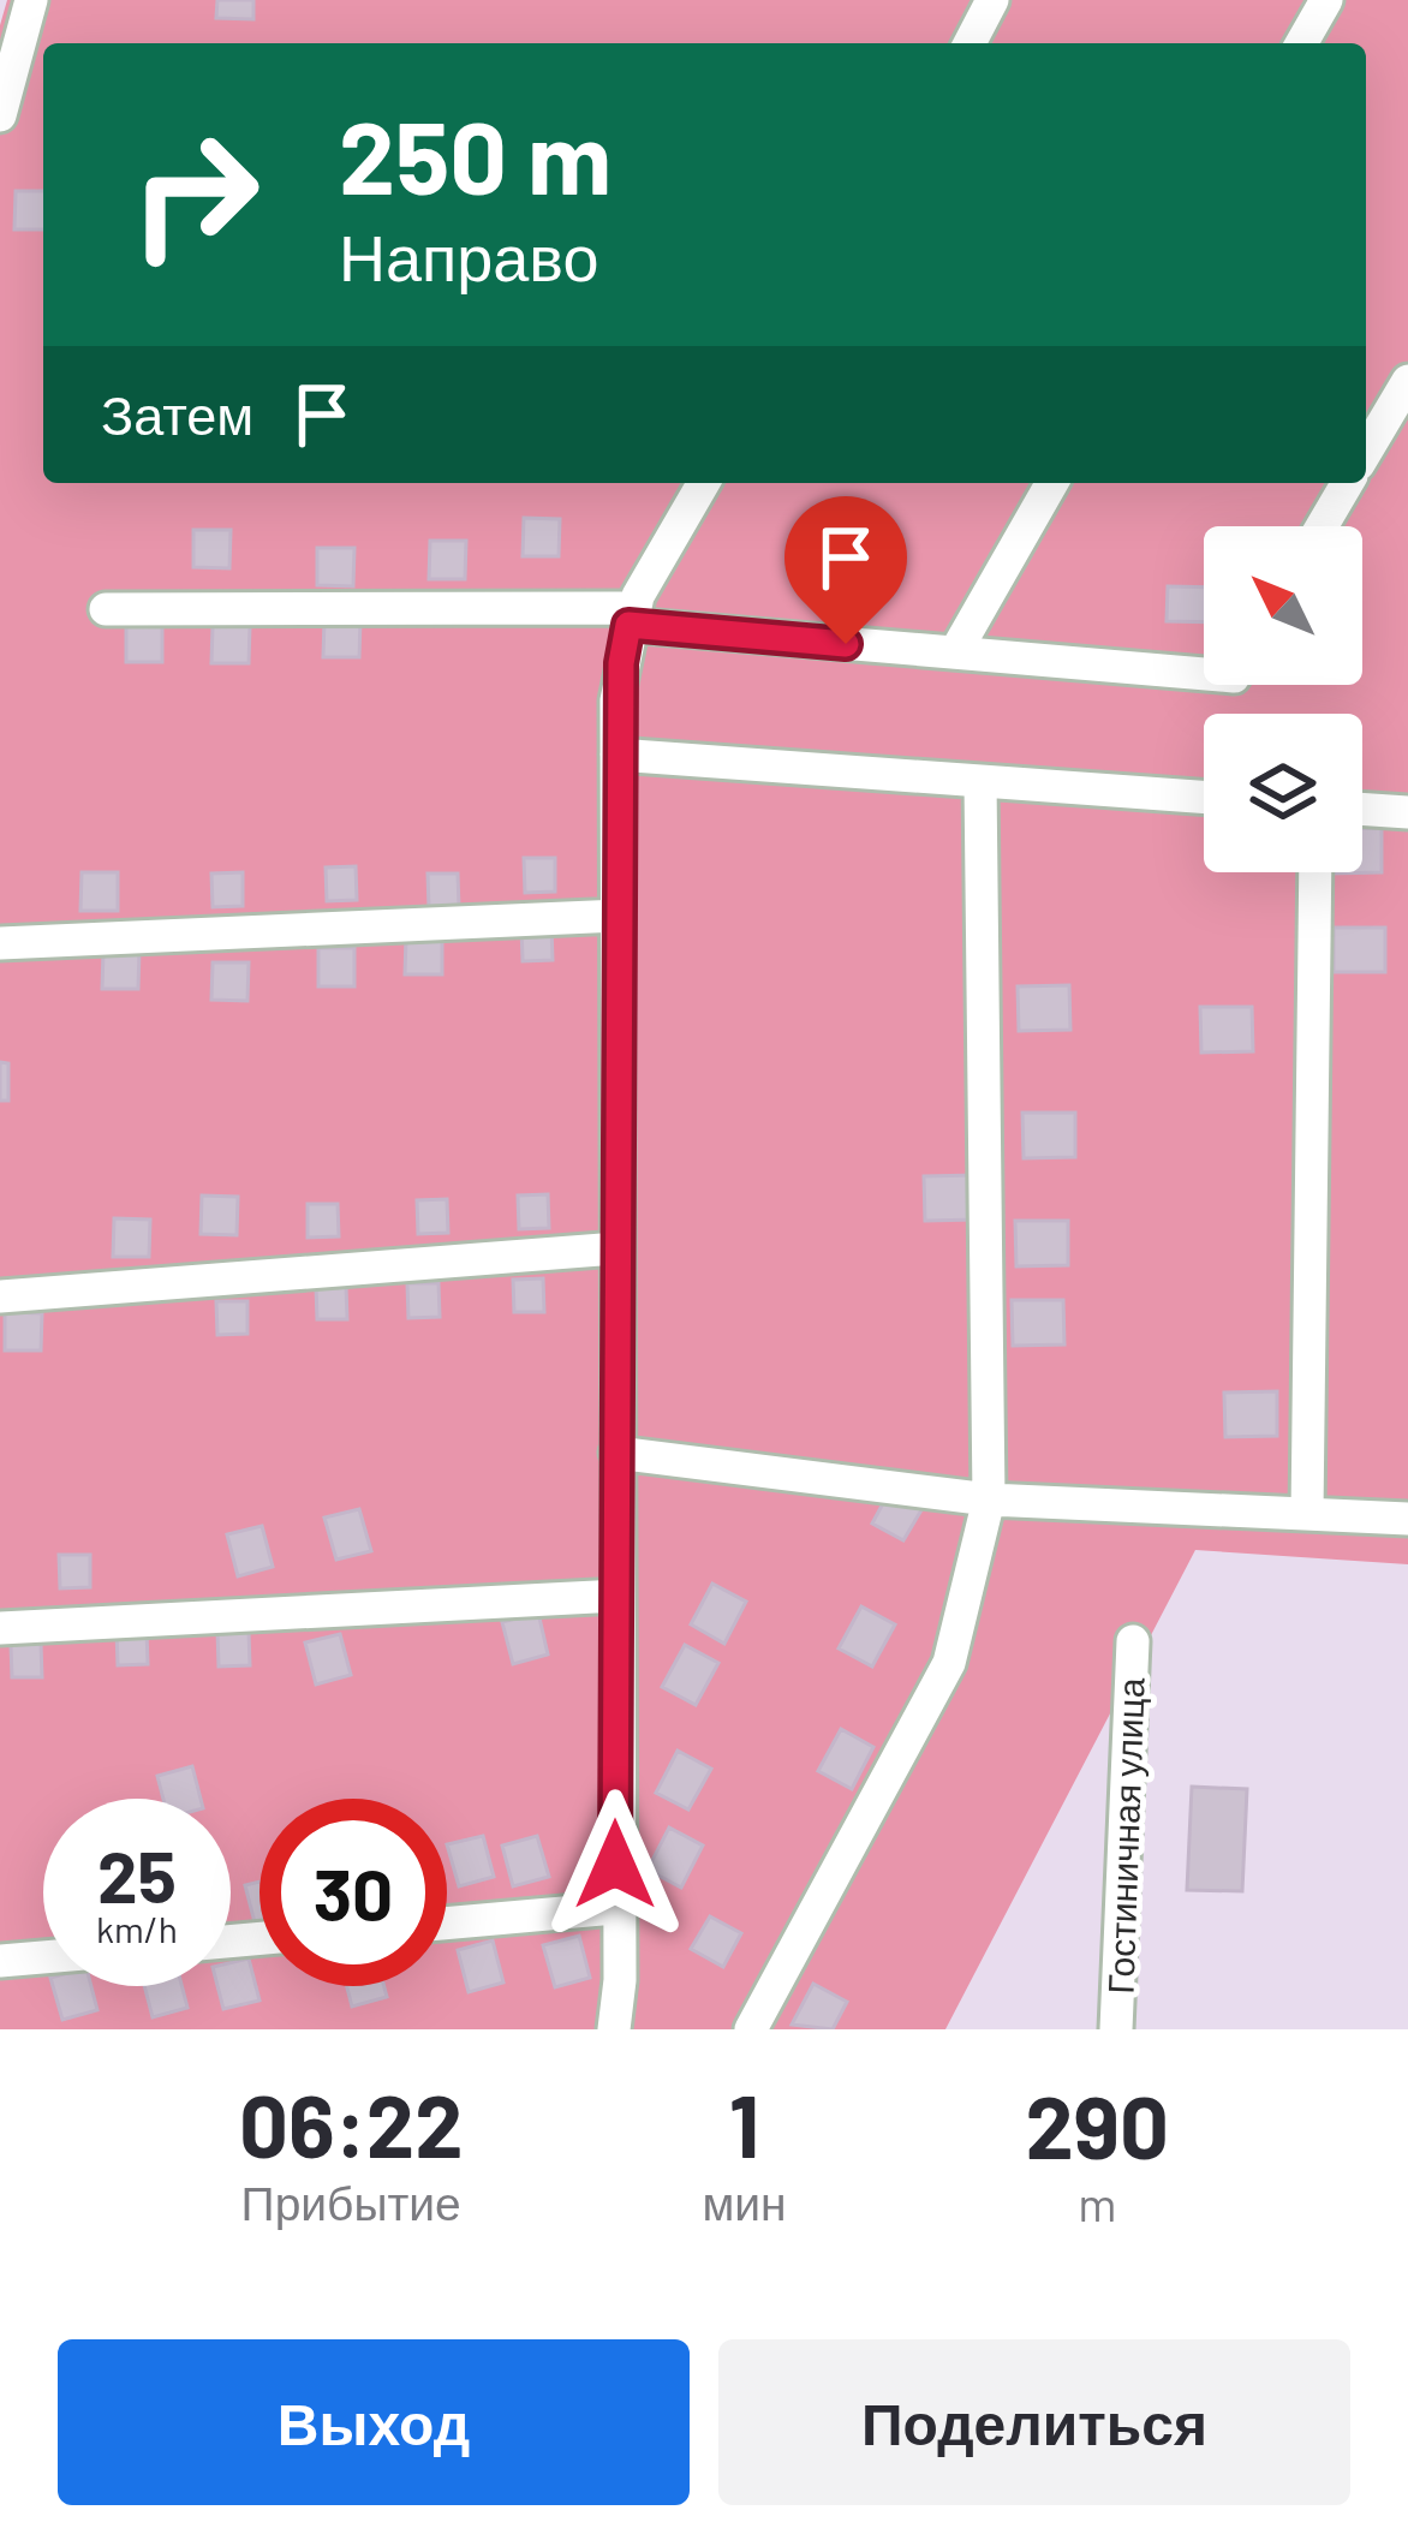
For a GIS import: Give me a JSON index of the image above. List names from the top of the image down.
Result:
{
  "streets": {
    "street": ["Гостиничная улица"]
  },
  "north": "top left",
  "page": {
    "turn": ["250 m", "Направо"],
    "then": "Затем",
    "speed": "25 km/h",
    "limit": "30",
    "eta": [
      "06:22",
      "Прибытие",
      "1",
      "мин",
      "290",
      "m"
    ],
    "buttons": ["Выход", "Поделиться"]
  }
}
